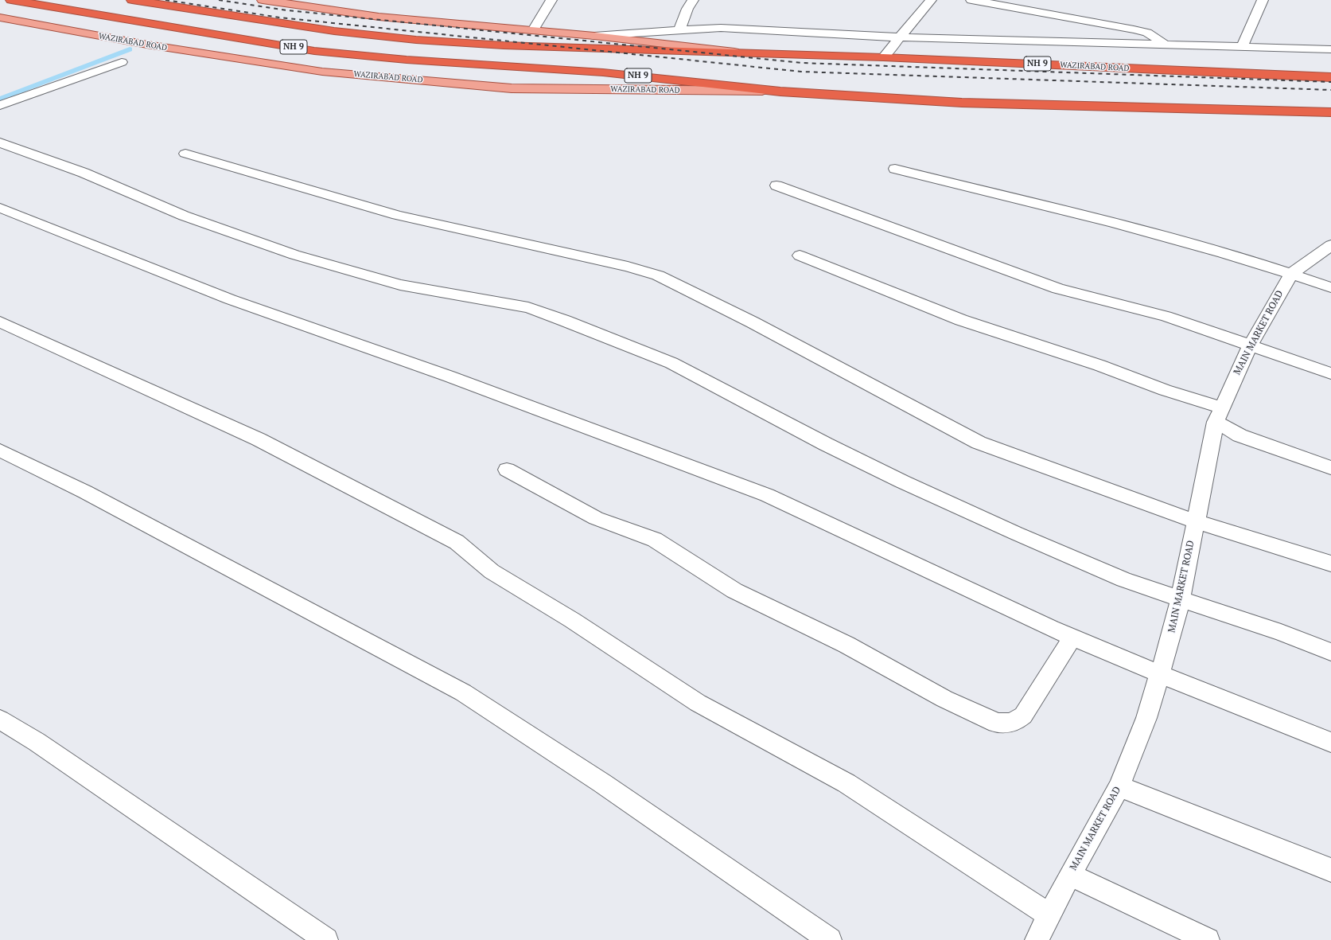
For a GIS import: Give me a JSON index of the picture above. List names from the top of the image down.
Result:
{
  "streets": {
    "highway": ["WAZIRABAD ROAD", "NH 9"],
    "street": ["MAIN MARKET ROAD"]
  }
}
